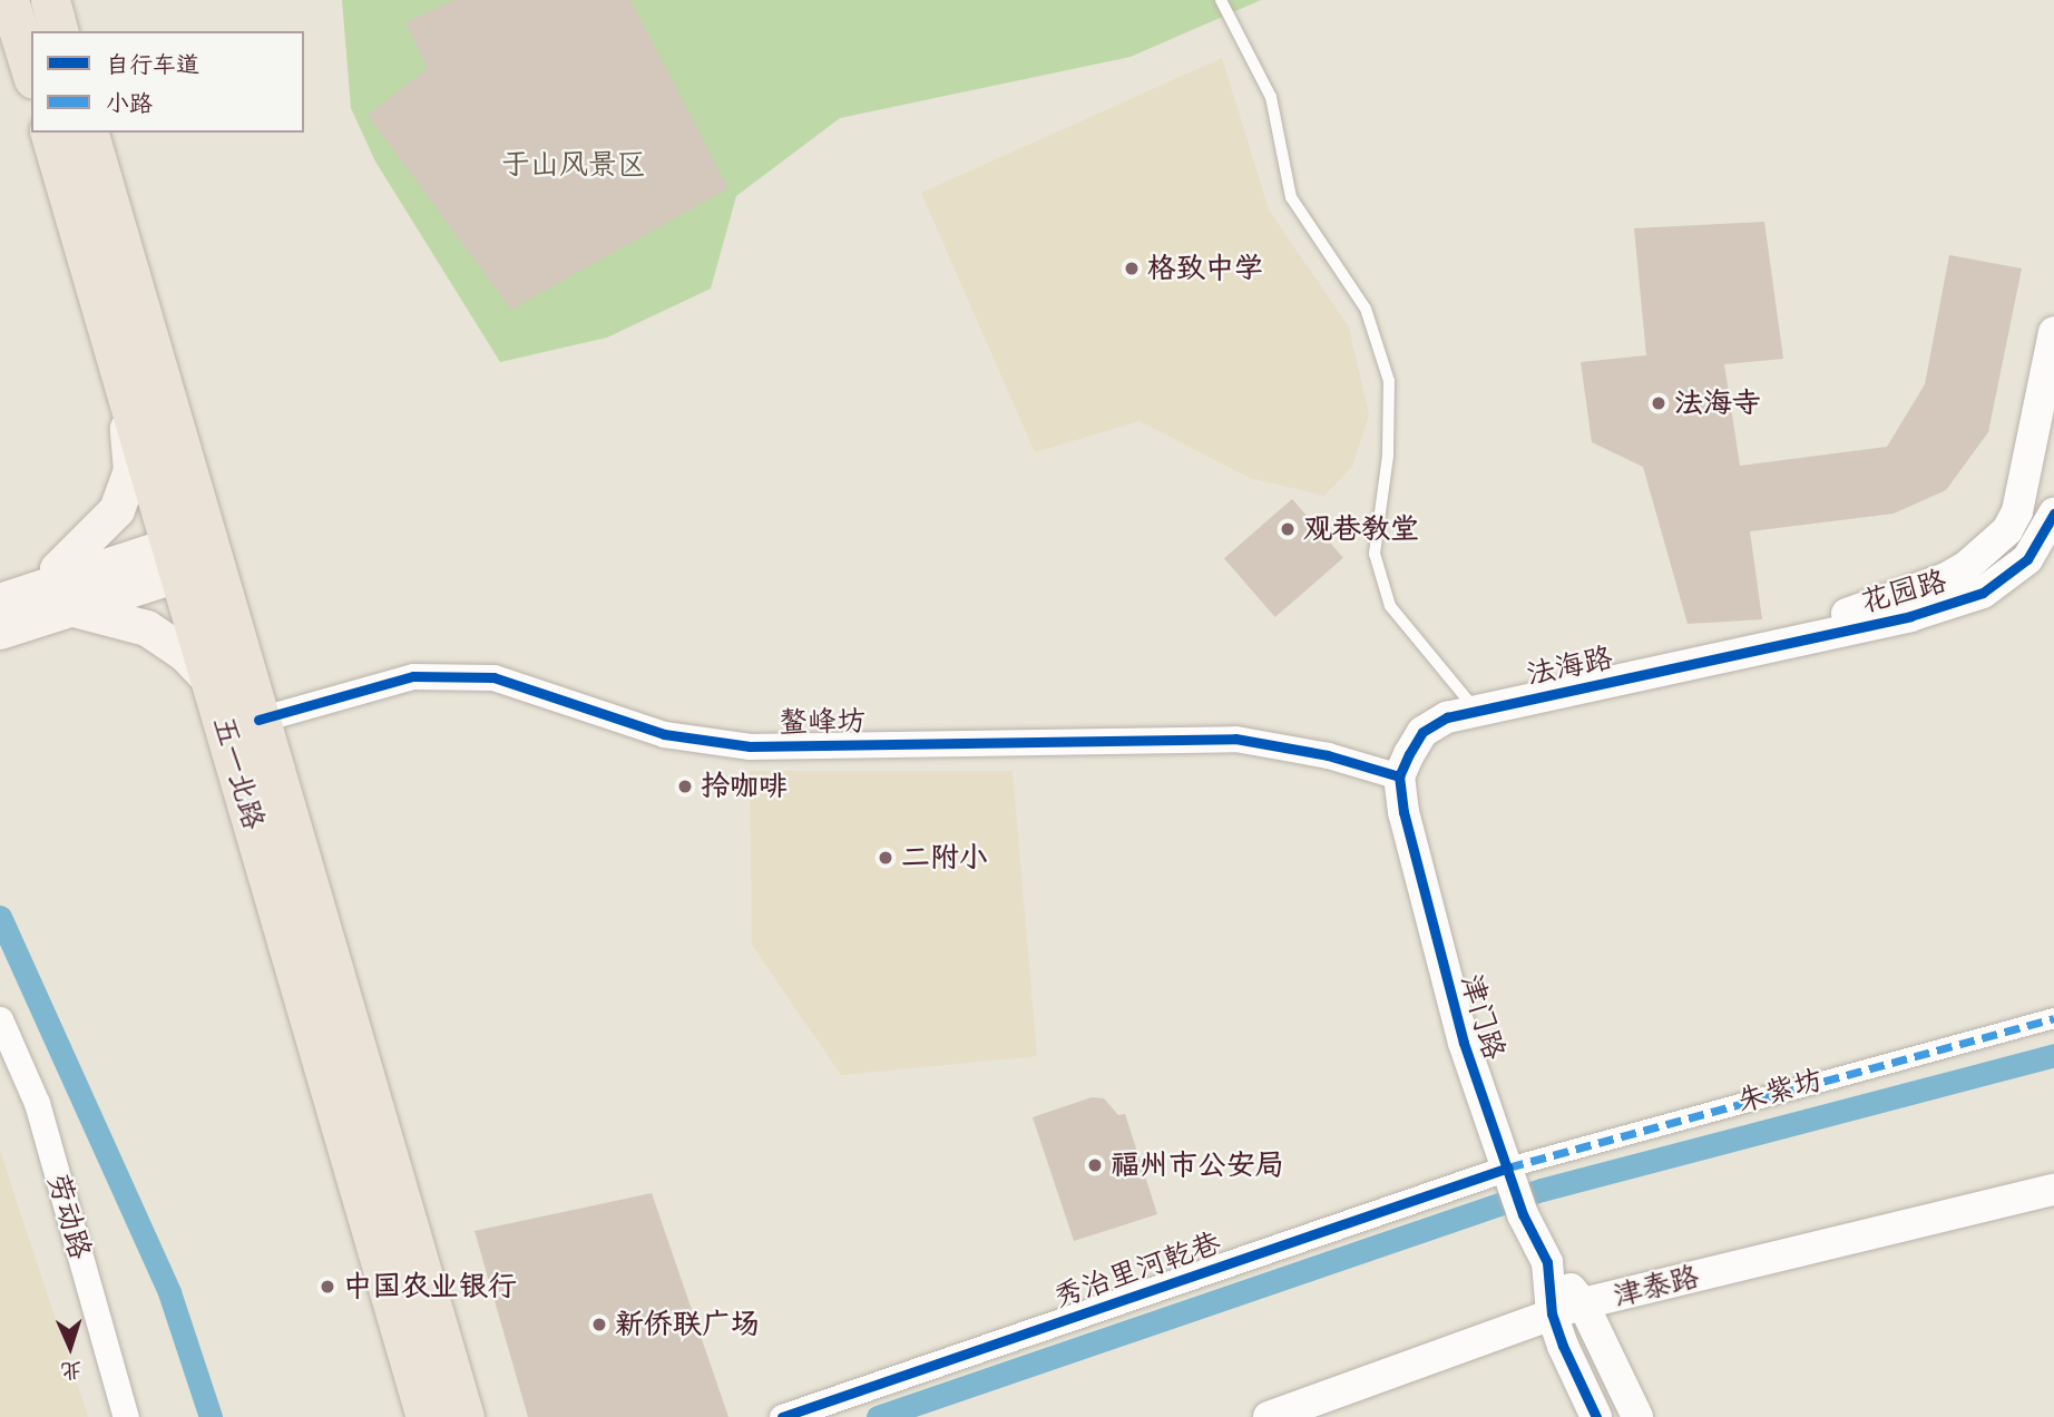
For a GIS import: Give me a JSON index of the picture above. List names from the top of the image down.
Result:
{
  "streets": {
    "main road": ["五一北路"],
    "street": [
      "花园路",
      "法海路",
      "鳌峰坊",
      "津门路",
      "朱紫坊",
      "劳动路",
      "秀治里河乾巷",
      "津泰路"
    ]
  },
  "crossings": [
    ["花园路", "法海路"],
    ["法海路", "鳌峰坊"],
    ["法海路", "津门路"],
    ["鳌峰坊", "五一北路"],
    ["鳌峰坊", "津门路"],
    ["津门路", "朱紫坊"],
    ["津门路", "秀治里河乾巷"],
    ["津门路", "津泰路"],
    ["朱紫坊", "秀治里河乾巷"]
  ],
  "parks": ["于山风景区"],
  "places": [
    "格致中学",
    "法海寺",
    "观巷教堂",
    "拎咖啡",
    "二附小",
    "福州市公安局",
    "中国农业银行",
    "新侨联广场"
  ],
  "legend": ["自行车道", "小路"],
  "north": "bottom"
}
